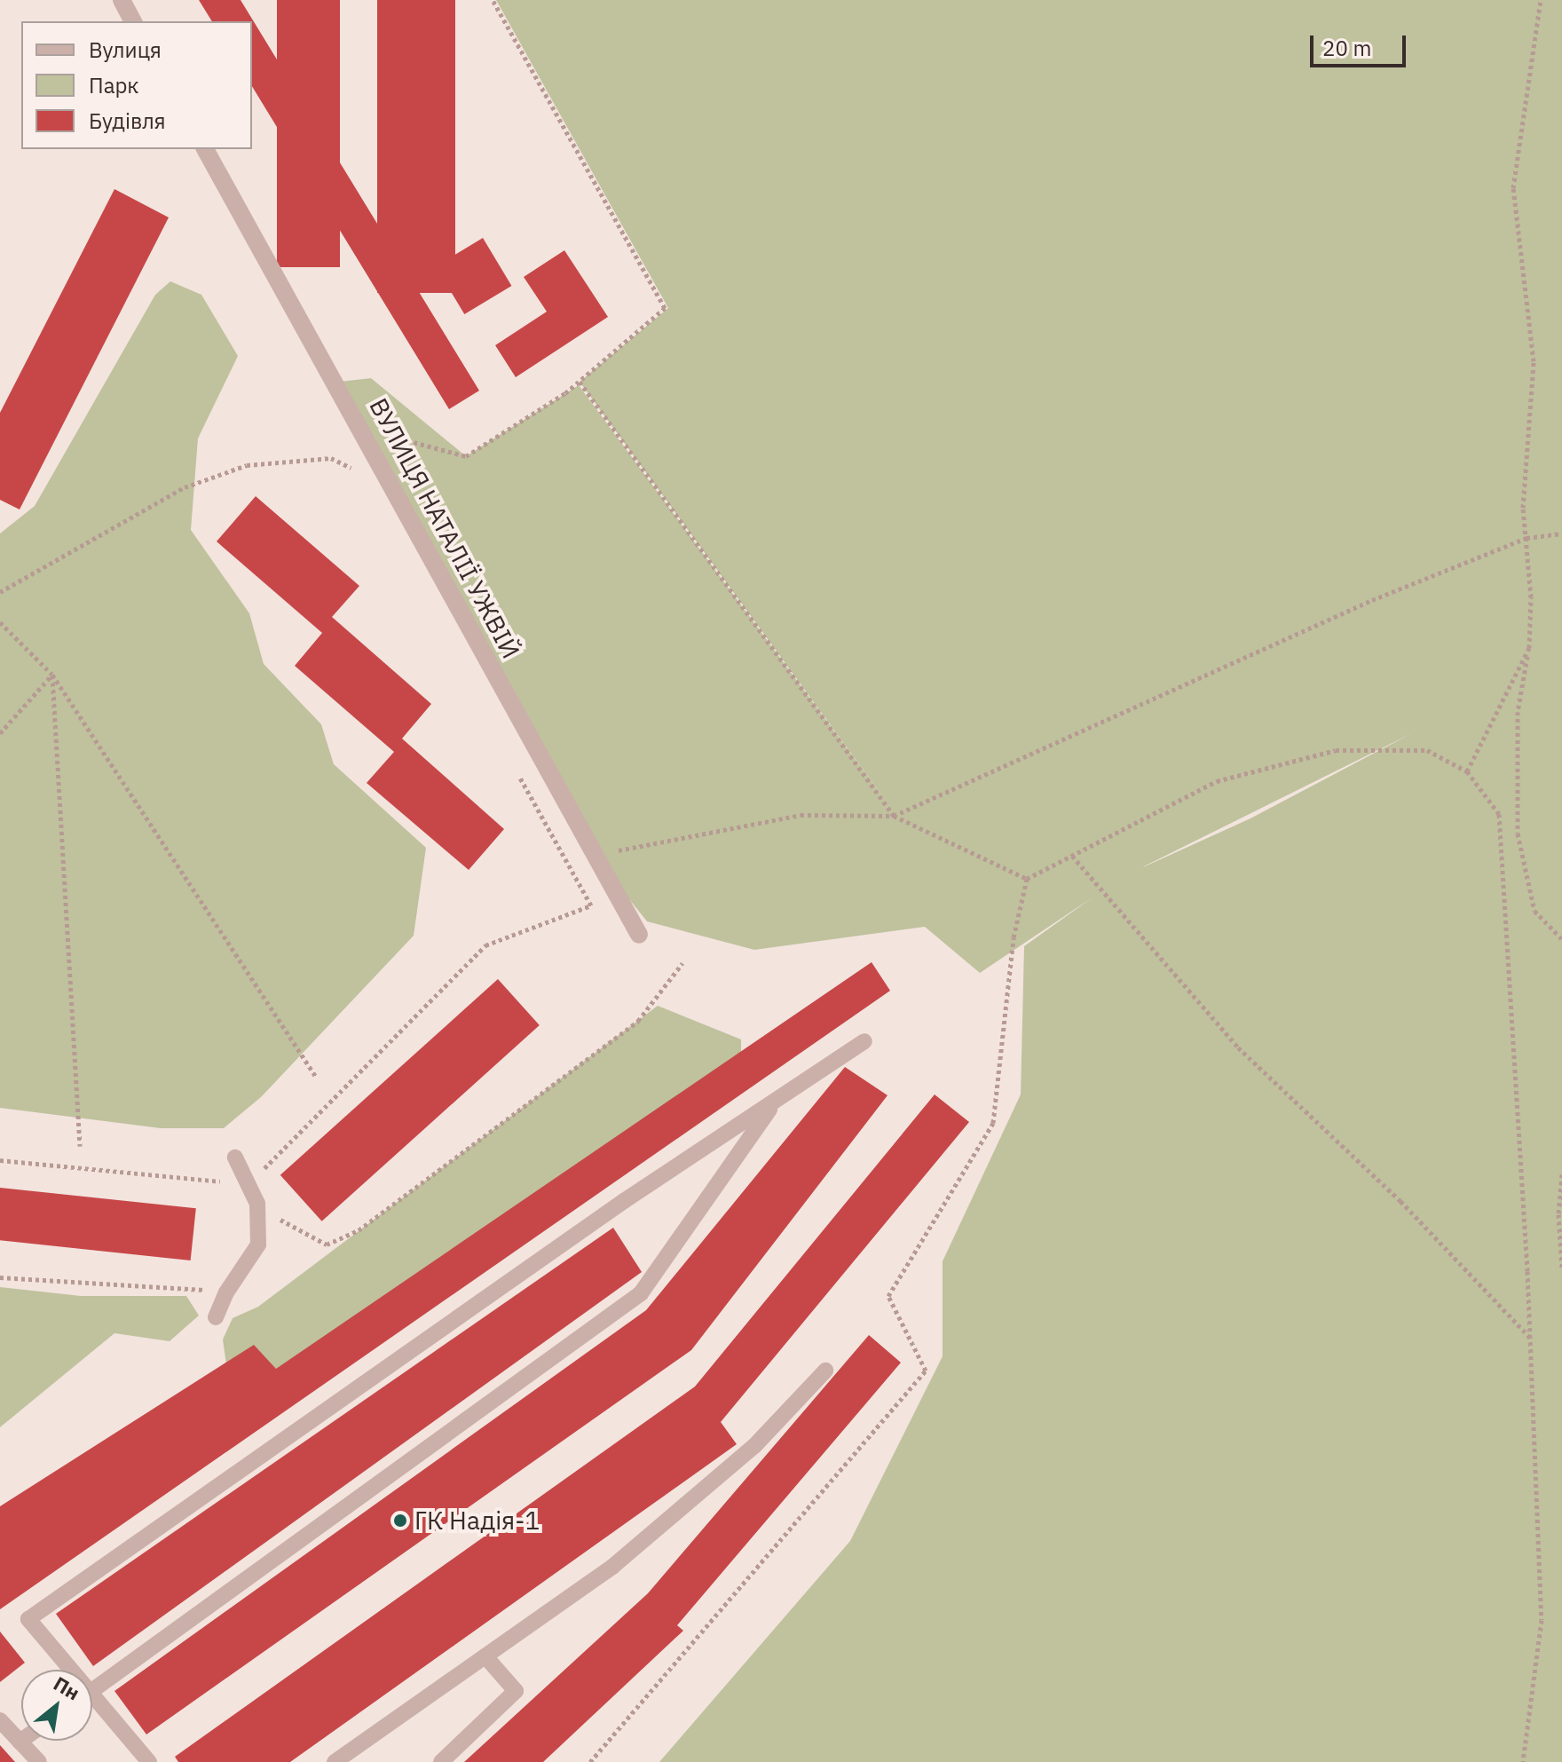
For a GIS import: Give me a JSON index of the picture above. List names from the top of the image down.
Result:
{
  "streets": {
    "street": ["ВУЛИЦЯ НАТАЛІЇ УЖВІЙ"]
  },
  "places": ["ГК Надія-1"],
  "legend": ["Вулиця", "Парк", "Будівля"],
  "scale_bar": "20 m",
  "north": "top right"
}
